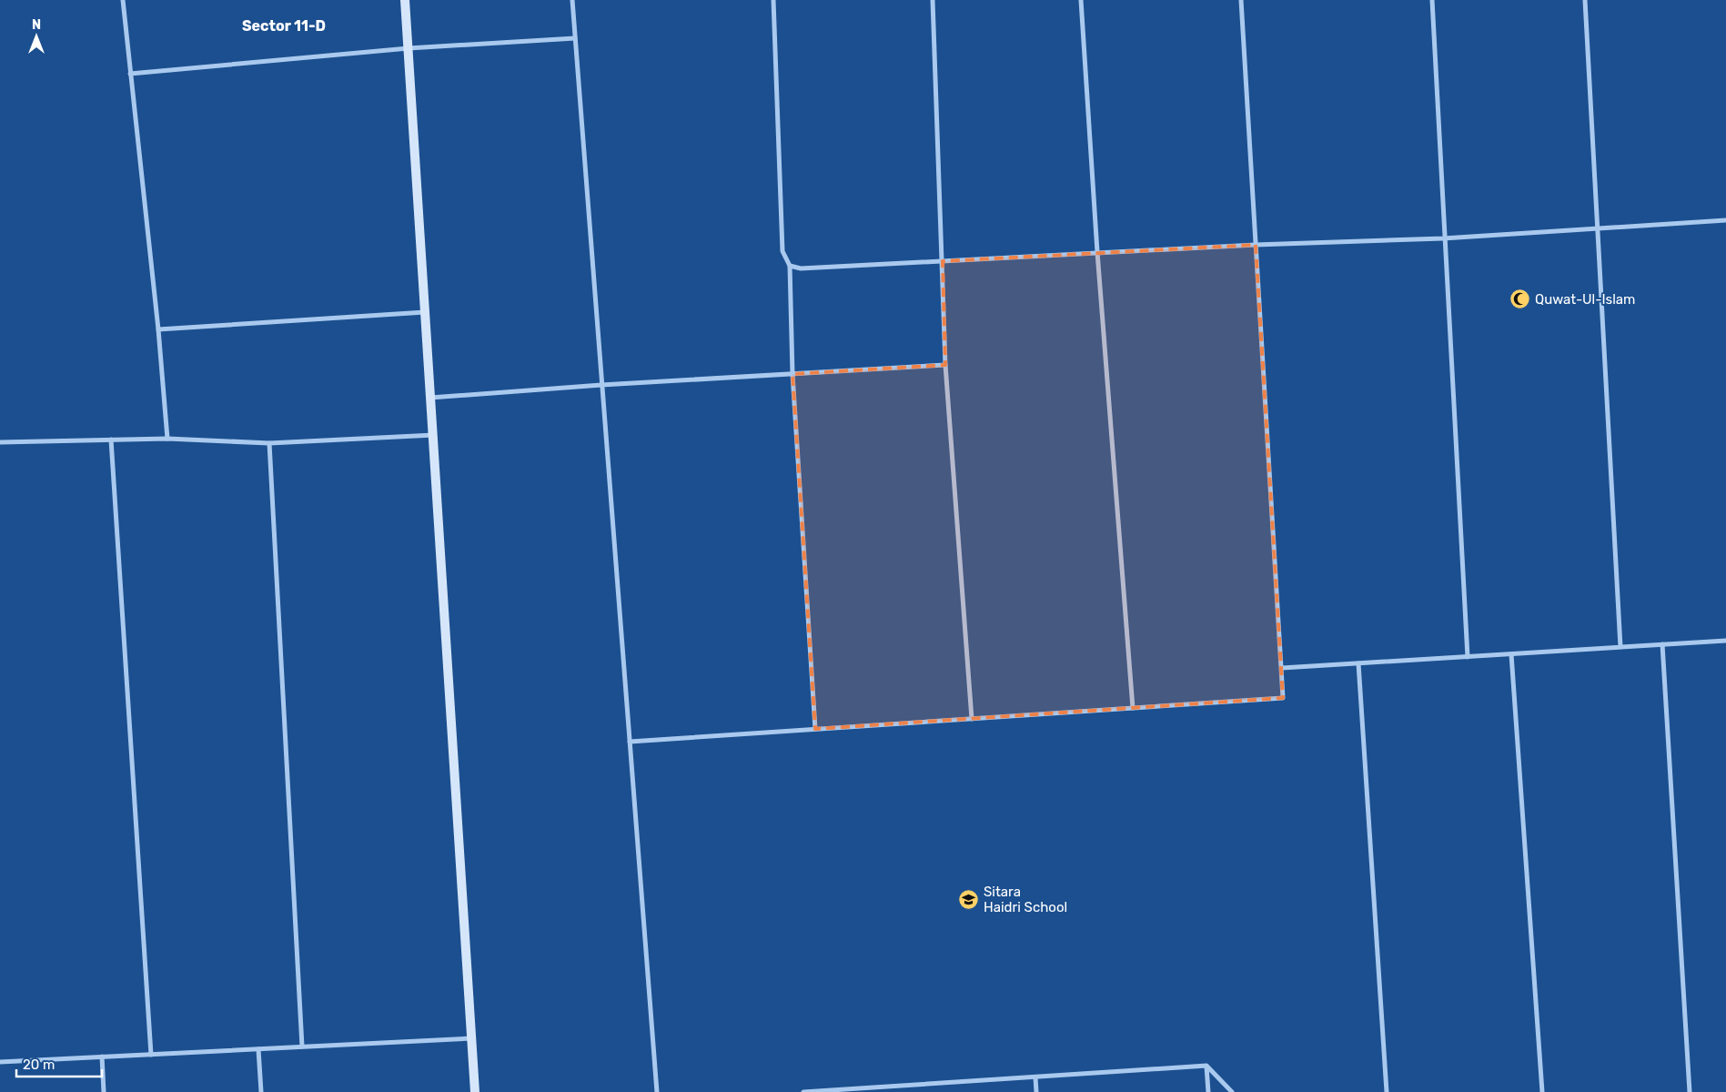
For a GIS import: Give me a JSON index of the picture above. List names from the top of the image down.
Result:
{
  "districts": ["Sector 11-D"],
  "places": {
    "mosque": ["Quwat-Ul-Islam"],
    "school or university": ["Sitara Haidri School"]
  },
  "scale_bar": "20 m",
  "north": "top"
}
